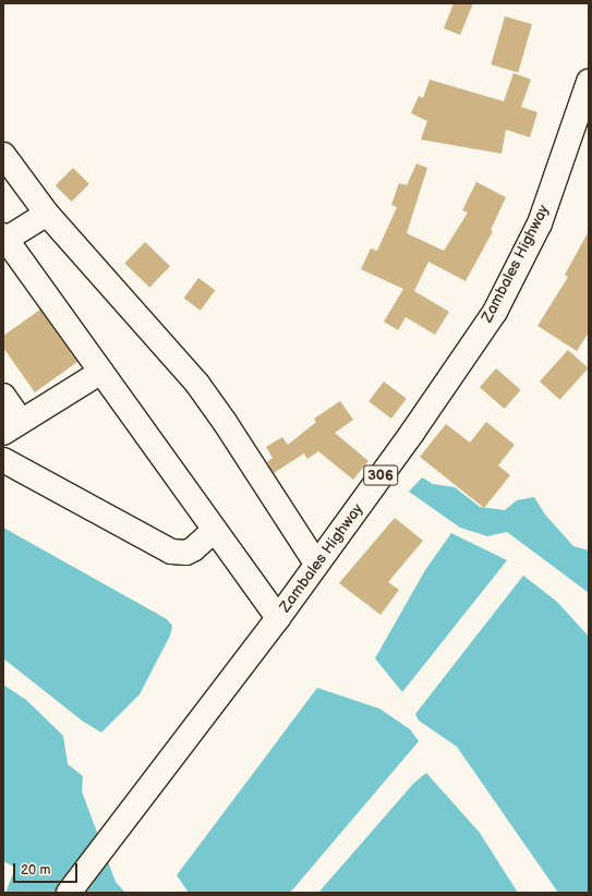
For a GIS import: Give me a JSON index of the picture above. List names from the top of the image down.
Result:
{
  "streets": {
    "street": ["Zambales Highway", "306"]
  },
  "scale_bar": "20 m"
}
